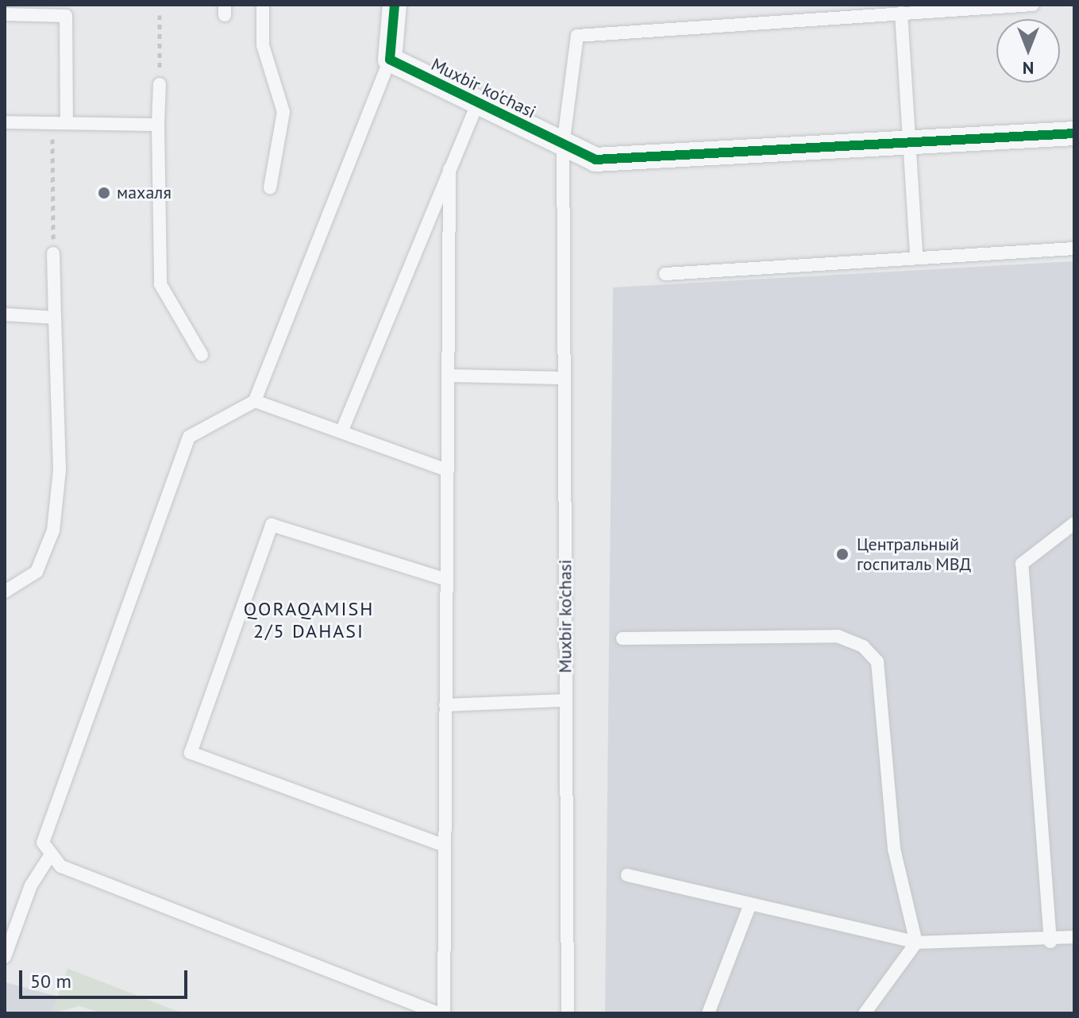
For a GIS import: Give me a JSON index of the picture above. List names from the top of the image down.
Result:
{
  "streets": {
    "street": ["Muxbir ko'chasi"]
  },
  "districts": ["QORAQAMISH 2/5 DAHASI"],
  "places": ["махаля", "Центральный госпиталь МВД"],
  "scale_bar": "50 m",
  "north": "bottom"
}
